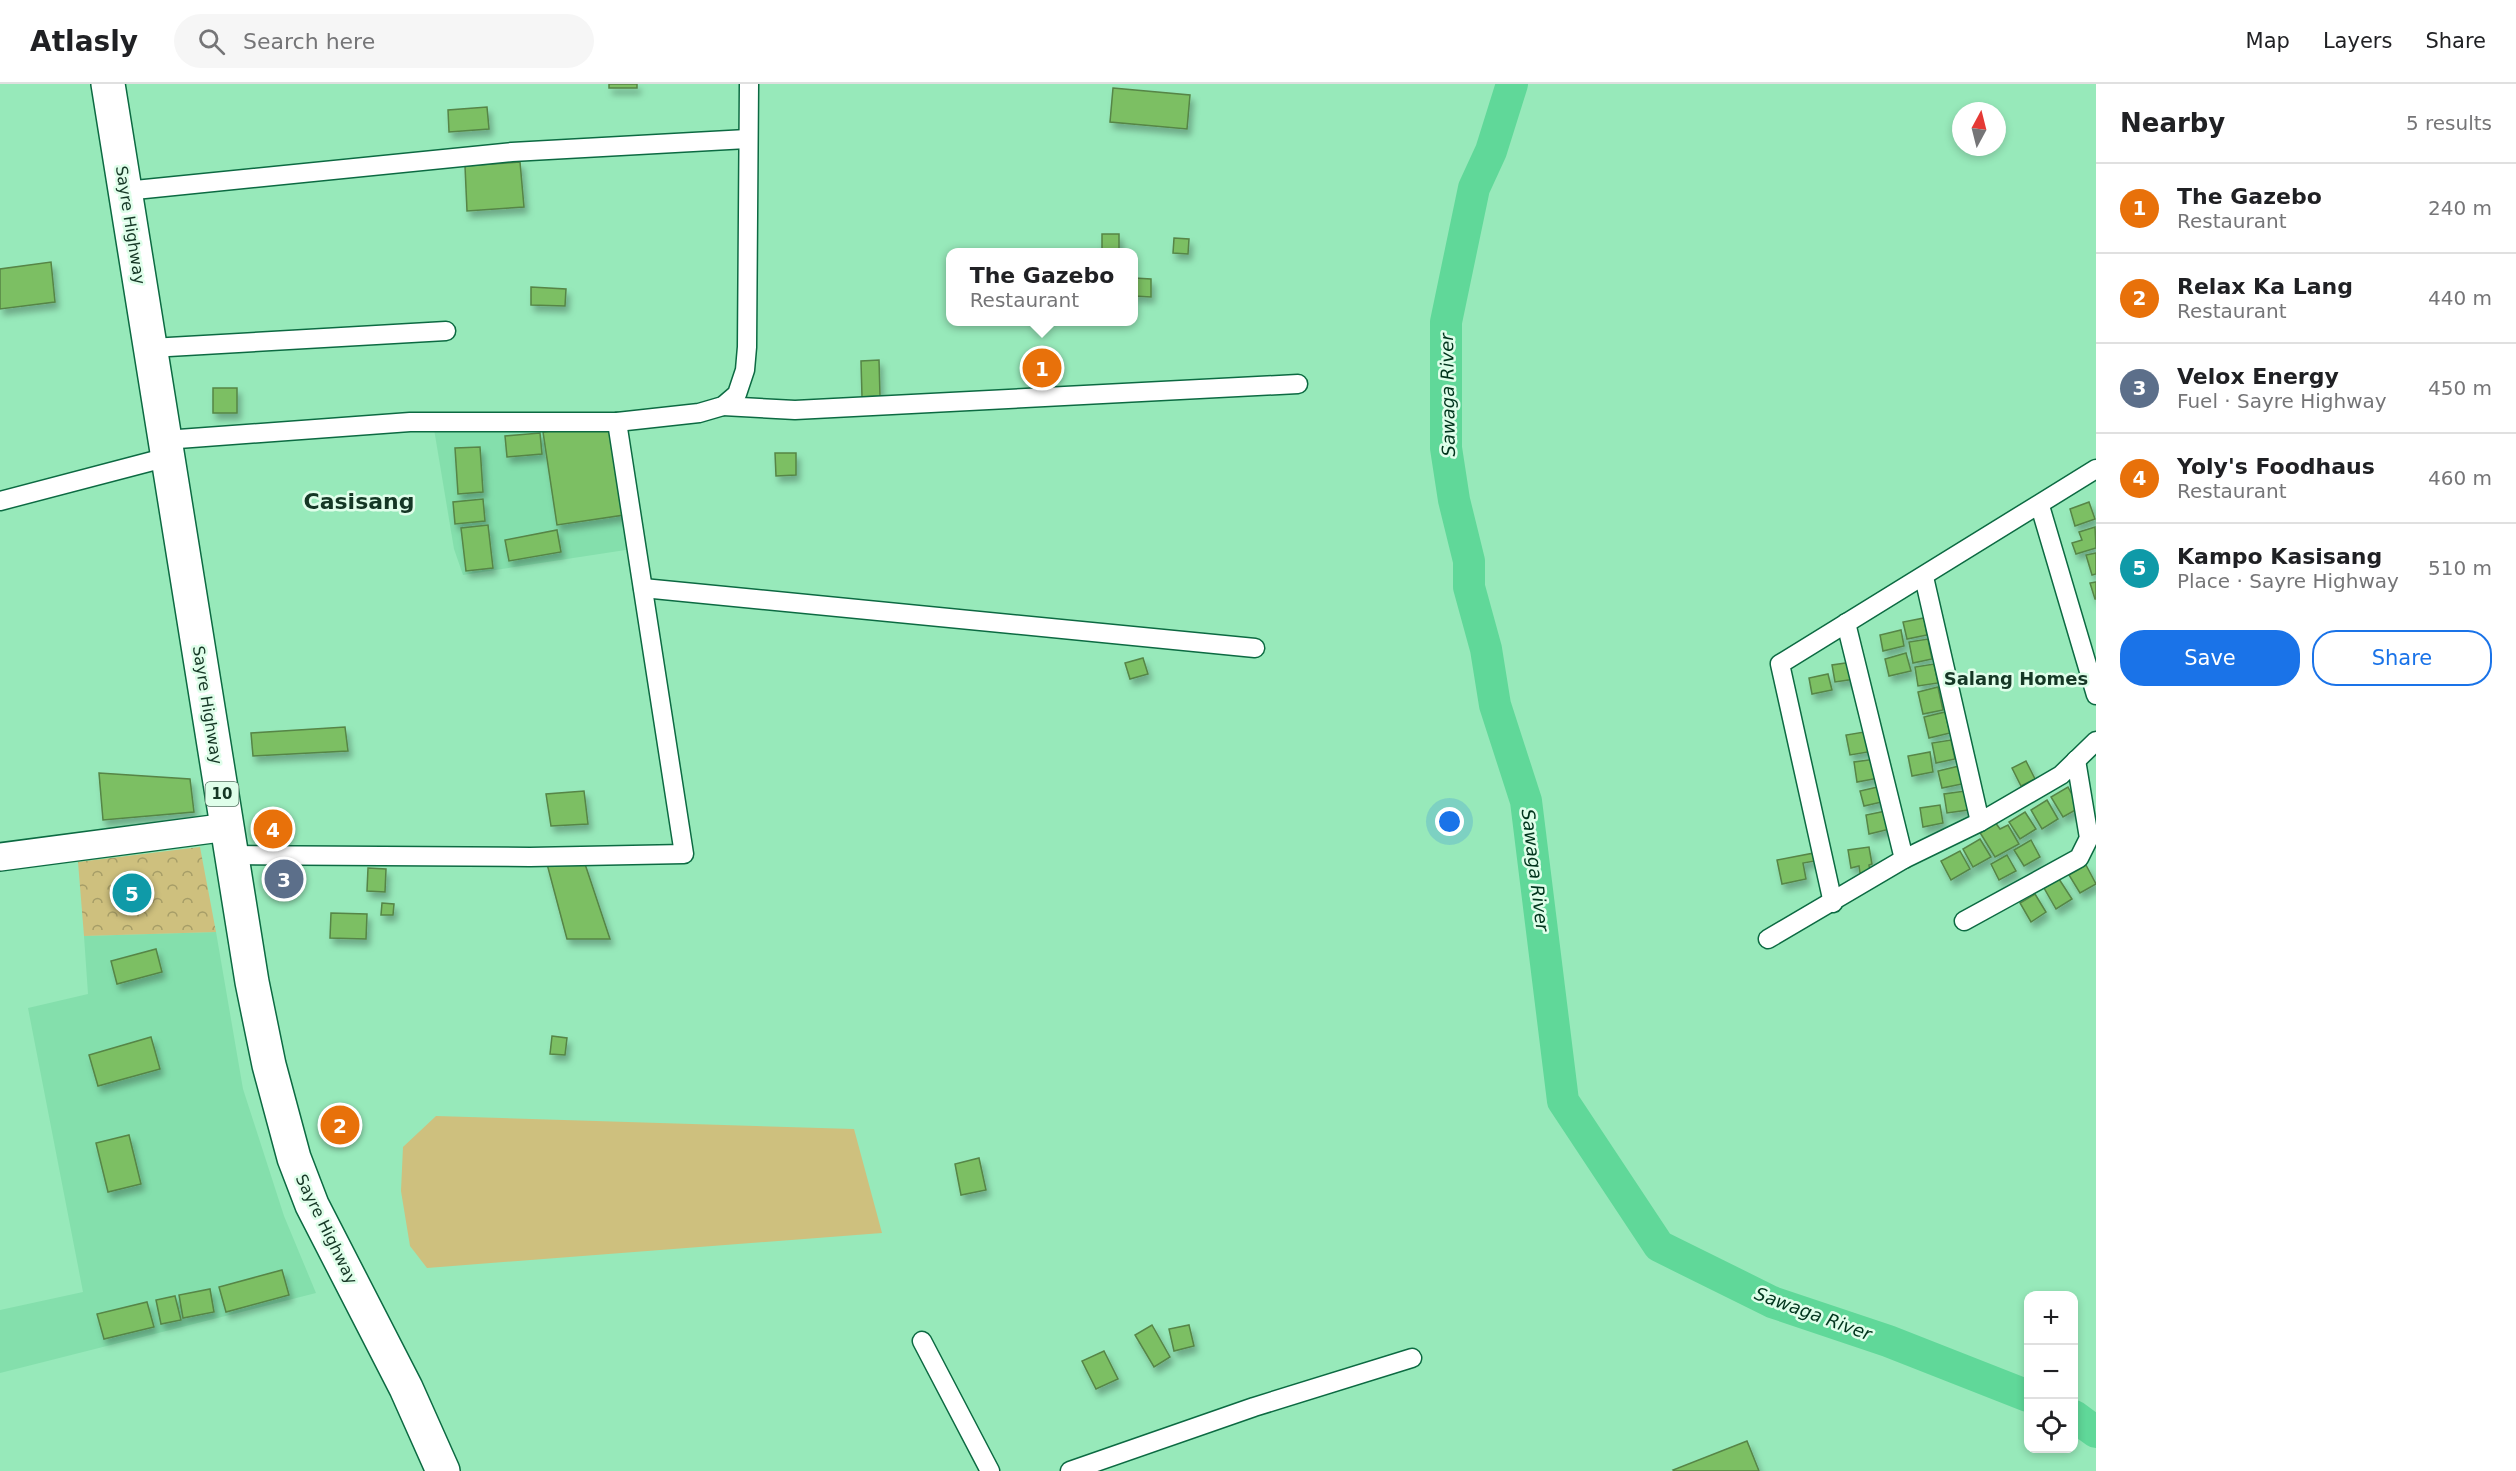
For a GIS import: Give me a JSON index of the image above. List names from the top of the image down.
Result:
{
  "streets": {
    "highway": ["Sayre Highway", "10"]
  },
  "districts": ["Casisang", "Salang Homes"],
  "water": ["Sawaga River"],
  "north": "top",
  "page": {
    "header": "Atlasly",
    "search": "Search here",
    "nav": ["Map", "Layers", "Share"],
    "heading": ["Nearby", "5 results"],
    "list": [
      {
        "mark": "1",
        "name": "The Gazebo",
        "note": "Restaurant",
        "value": "240 m"
      },
      {
        "mark": "2",
        "name": "Relax Ka Lang",
        "note": "Restaurant",
        "value": "440 m"
      },
      {
        "mark": "3",
        "name": "Velox Energy",
        "note": "Fuel · Sayre Highway",
        "value": "450 m"
      },
      {
        "mark": "4",
        "name": "Yoly's Foodhaus",
        "note": "Restaurant",
        "value": "460 m"
      },
      {
        "mark": "5",
        "name": "Kampo Kasisang",
        "note": "Place · Sayre Highway",
        "value": "510 m"
      }
    ],
    "popup": ["The Gazebo", "Restaurant"],
    "pins": [
      "1",
      "4",
      "3",
      "5",
      "2"
    ],
    "buttons": ["Save", "Share"],
    "map_buttons": ["+", "−"]
  }
}
